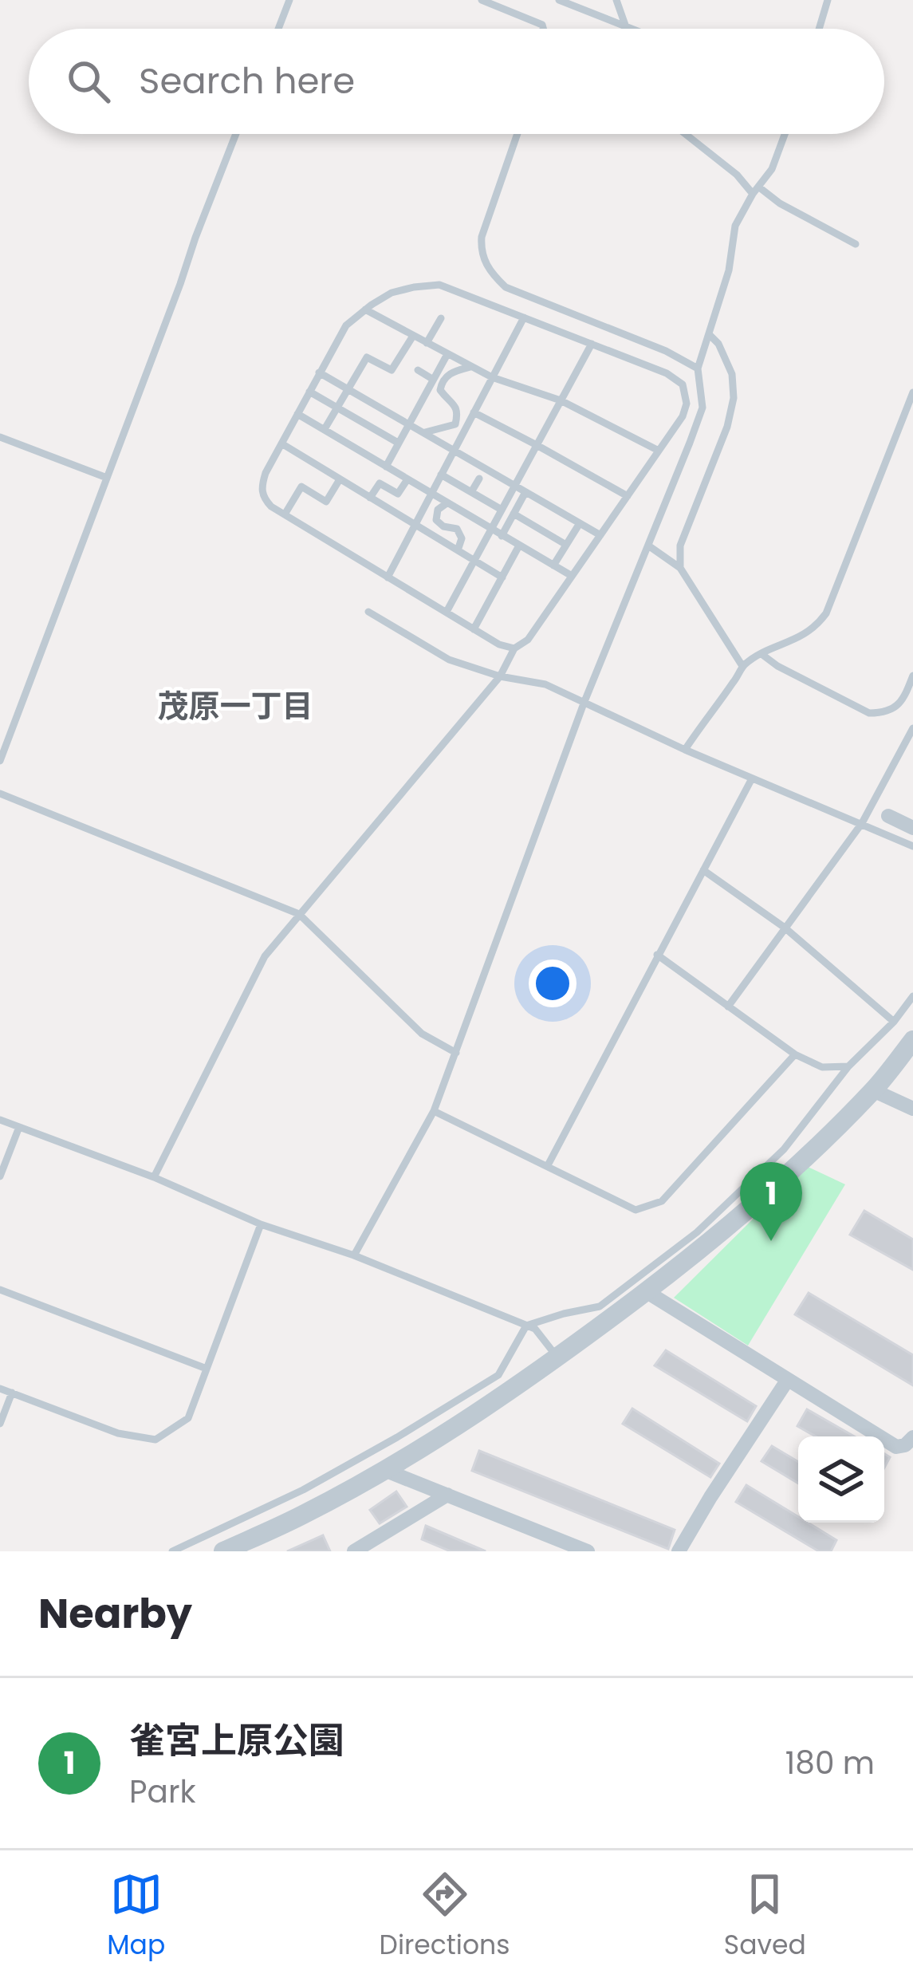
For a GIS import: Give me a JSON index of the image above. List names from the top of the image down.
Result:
{
  "districts": ["茂原一丁目"],
  "page": {
    "search": "Search here",
    "pins": "1",
    "heading": "Nearby",
    "list": [
      {
        "mark": "1",
        "name": "雀宮上原公園",
        "note": "Park",
        "value": "180 m"
      }
    ],
    "nav": ["Map", "Directions", "Saved"]
  }
}
